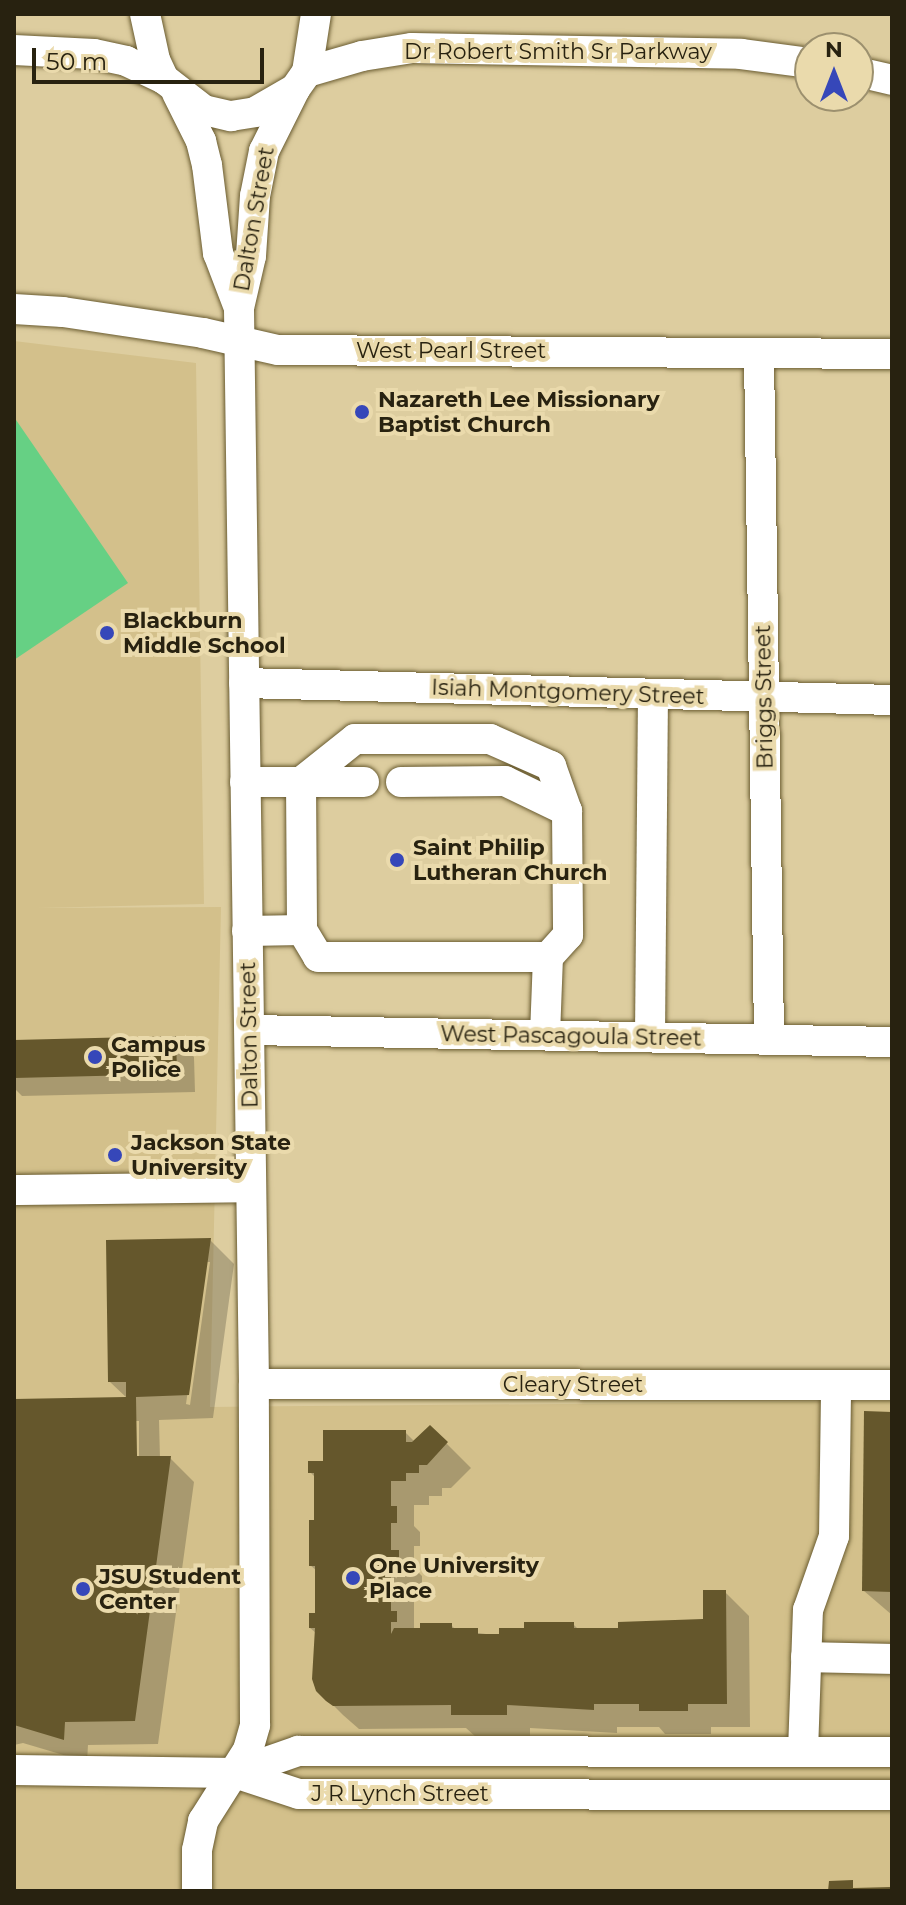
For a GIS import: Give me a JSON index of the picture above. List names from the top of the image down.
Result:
{
  "streets": {
    "street": [
      "Dr Robert Smith Sr Parkway",
      "Dalton Street",
      "West Pearl Street",
      "Isiah Montgomery Street",
      "Briggs Street",
      "West Pascagoula Street",
      "Cleary Street",
      "J R Lynch Street"
    ]
  },
  "crossings": [
    ["Dr Robert Smith Sr Parkway", "Dalton Street"],
    ["Dalton Street", "West Pearl Street"],
    ["Dalton Street", "Isiah Montgomery Street"],
    ["Dalton Street", "West Pascagoula Street"],
    ["Dalton Street", "Cleary Street"],
    ["Dalton Street", "J R Lynch Street"],
    ["West Pearl Street", "Briggs Street"],
    ["Isiah Montgomery Street", "Briggs Street"],
    ["Briggs Street", "West Pascagoula Street"]
  ],
  "places": [
    "Nazareth Lee Missionary Baptist Church",
    "Blackburn Middle School",
    "Saint Philip Lutheran Church",
    "Campus Police",
    "Jackson State University",
    "One University Place",
    "JSU Student Center"
  ],
  "scale_bar": "50 m",
  "north": "top"
}
